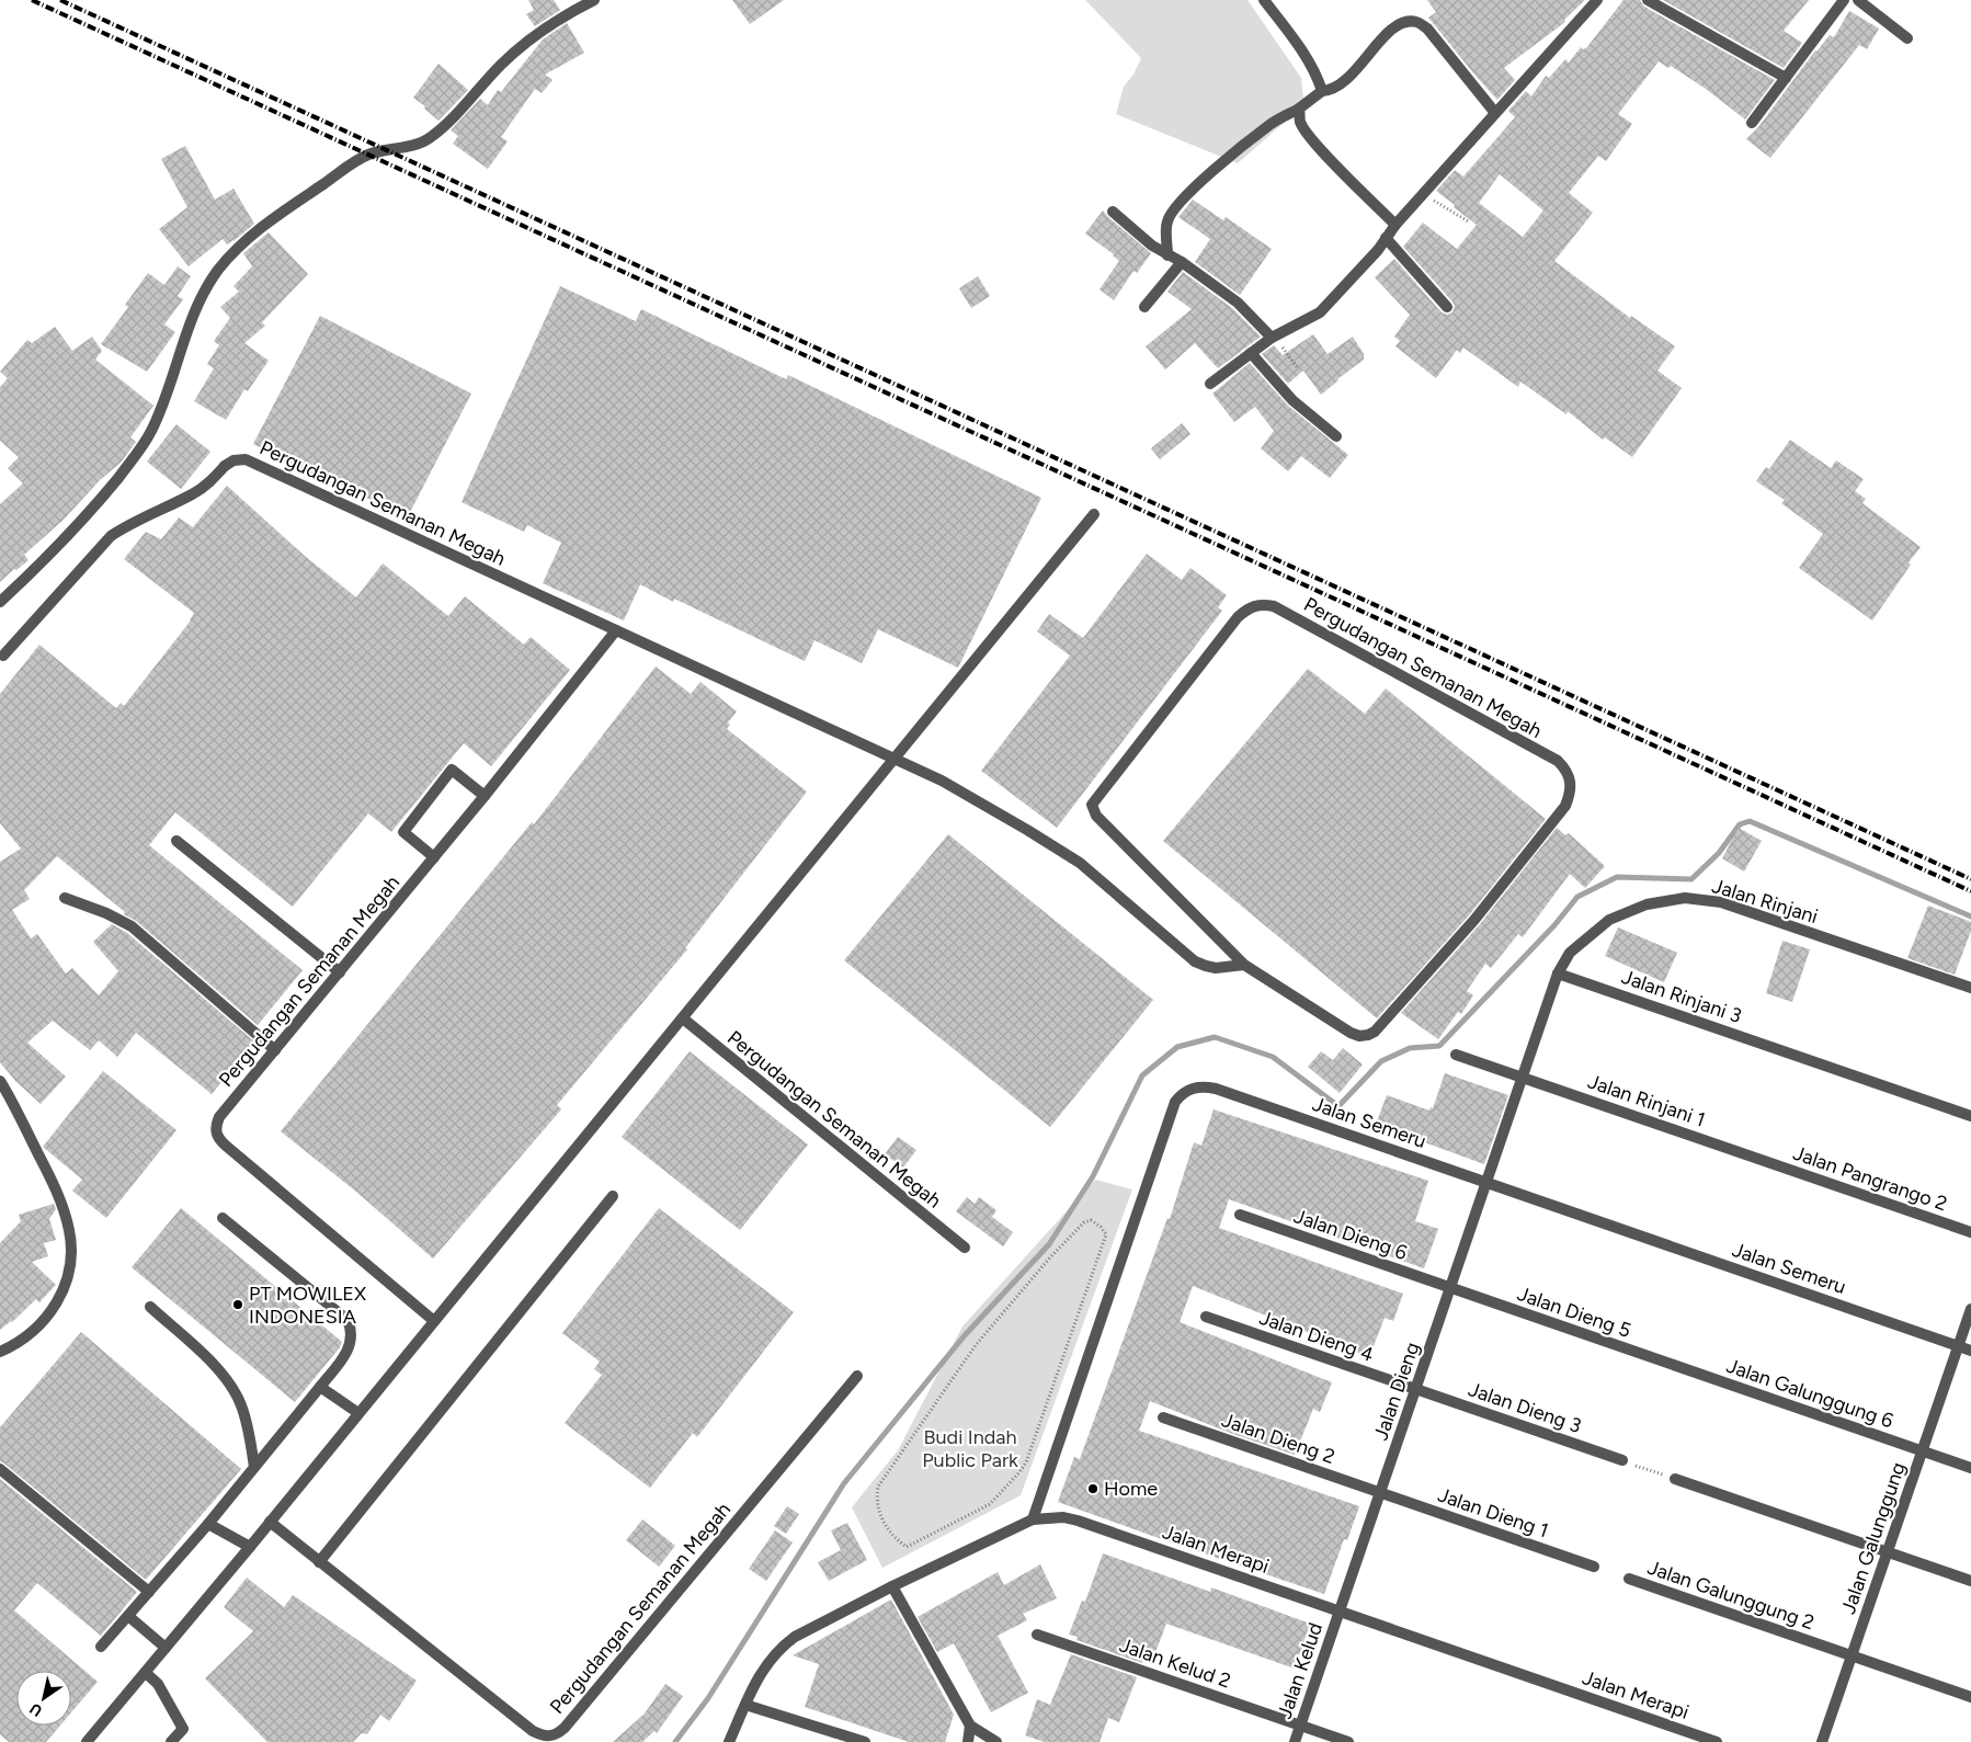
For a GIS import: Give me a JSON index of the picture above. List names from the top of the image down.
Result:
{
  "streets": {
    "street": [
      "Pergudangan Semanan Megah",
      "Jalan Rinjani",
      "Jalan Rinjani 3",
      "Jalan Rinjani 1",
      "Jalan Semeru",
      "Jalan Pangrango 2",
      "Jalan Dieng 6",
      "Jalan Dieng 5",
      "Jalan Dieng 4",
      "Jalan Dieng",
      "Jalan Galunggung 6",
      "Jalan Dieng 3",
      "Jalan Dieng 2",
      "Jalan Dieng 1",
      "Jalan Galunggung",
      "Jalan Merapi",
      "Jalan Galunggung 2",
      "Jalan Kelud 2",
      "Jalan Kelud"
    ]
  },
  "crossings": [
    ["Jalan Rinjani", "Jalan Rinjani 3"],
    ["Jalan Rinjani", "Jalan Rinjani 1"],
    ["Jalan Rinjani", "Jalan Semeru"],
    ["Jalan Rinjani", "Jalan Dieng"],
    ["Jalan Rinjani 1", "Jalan Pangrango 2"],
    ["Jalan Semeru", "Jalan Dieng"],
    ["Jalan Semeru", "Jalan Galunggung"],
    ["Jalan Semeru", "Jalan Merapi"],
    ["Jalan Dieng 6", "Jalan Dieng 5"],
    ["Jalan Dieng 6", "Jalan Dieng"],
    ["Jalan Dieng 5", "Jalan Dieng"],
    ["Jalan Dieng 5", "Jalan Galunggung 6"],
    ["Jalan Dieng 4", "Jalan Dieng"],
    ["Jalan Dieng 4", "Jalan Dieng 3"],
    ["Jalan Dieng", "Jalan Dieng 3"],
    ["Jalan Dieng", "Jalan Dieng 2"],
    ["Jalan Dieng", "Jalan Dieng 1"],
    ["Jalan Dieng", "Jalan Merapi"],
    ["Jalan Dieng", "Jalan Kelud"],
    ["Jalan Galunggung 6", "Jalan Galunggung"],
    ["Jalan Dieng 2", "Jalan Dieng 1"],
    ["Jalan Galunggung", "Jalan Galunggung 2"],
    ["Jalan Merapi", "Jalan Kelud"],
    ["Jalan Kelud 2", "Jalan Kelud"]
  ],
  "parks": ["Budi Indah Public Park"],
  "places": ["PT MOWILEX INDONESIA", "Home"],
  "north": "bottom left"
}
